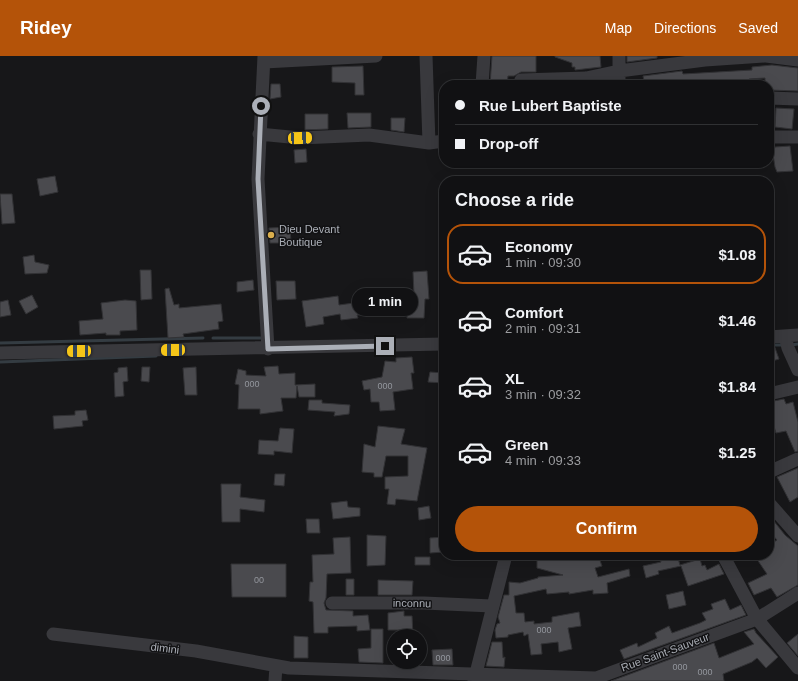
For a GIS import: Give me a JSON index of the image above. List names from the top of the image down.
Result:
{
  "streets": {
    "street": ["inconnu", "dimini", "Rue Saint-Sauveur"]
  },
  "crossings": [
    ["dimini", "Rue Saint-Sauveur"]
  ],
  "places": ["Dieu Devant Boutique"],
  "house_numbers": [
    "000",
    "000",
    "00",
    "000",
    "000",
    "000",
    "000"
  ],
  "page": {
    "header": "Ridey",
    "nav": ["Map", "Directions", "Saved"],
    "banner": ["Rue Lubert Baptiste", "Drop-off"],
    "heading": "Choose a ride",
    "list": [
      {
        "name": "Economy",
        "note": "1 min · 09:30",
        "value": "$1.08"
      },
      {
        "name": "Comfort",
        "note": "2 min · 09:31",
        "value": "$1.46"
      },
      {
        "name": "XL",
        "note": "3 min · 09:32",
        "value": "$1.84"
      },
      {
        "name": "Green",
        "note": "4 min · 09:33",
        "value": "$1.25"
      }
    ],
    "bubble": "1 min",
    "buttons": "Confirm"
  }
}
